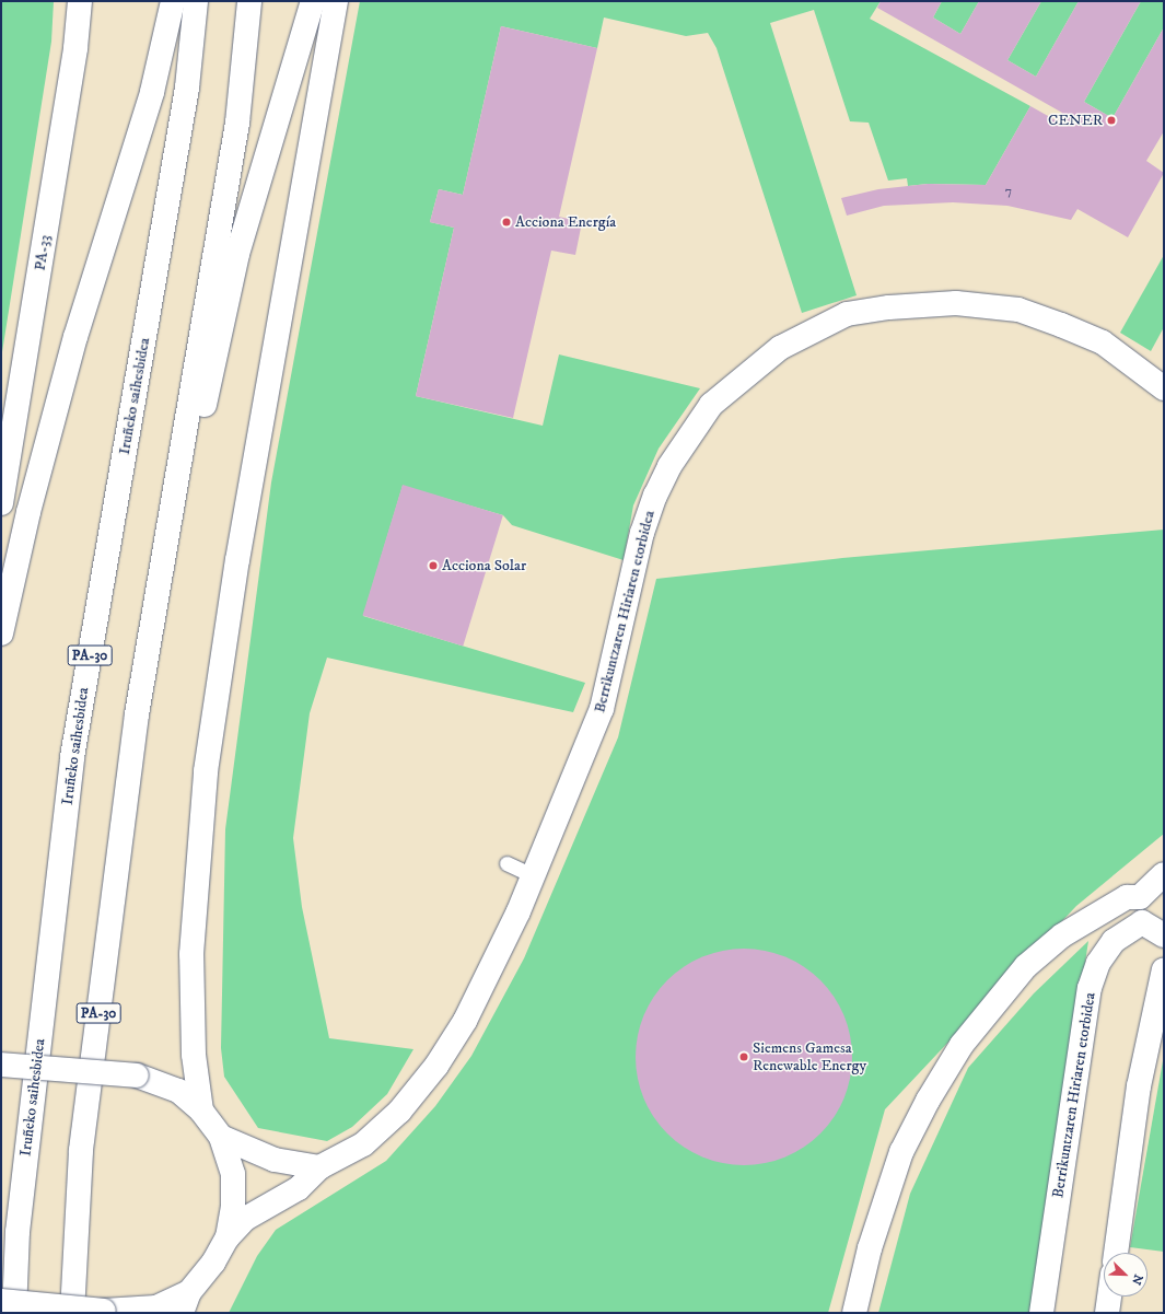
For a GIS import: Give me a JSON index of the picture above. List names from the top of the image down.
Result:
{
  "streets": {
    "main road": [
      "PA-33",
      "Iruñeko saihesbidea",
      "Berrikuntzaren Hiriaren etorbidea",
      "PA-30"
    ]
  },
  "places": [
    "CENER",
    "Acciona Energía",
    "Acciona Solar",
    "Siemens Gamesa Renewable Energy"
  ],
  "house_numbers": ["7"],
  "north": "bottom right"
}
